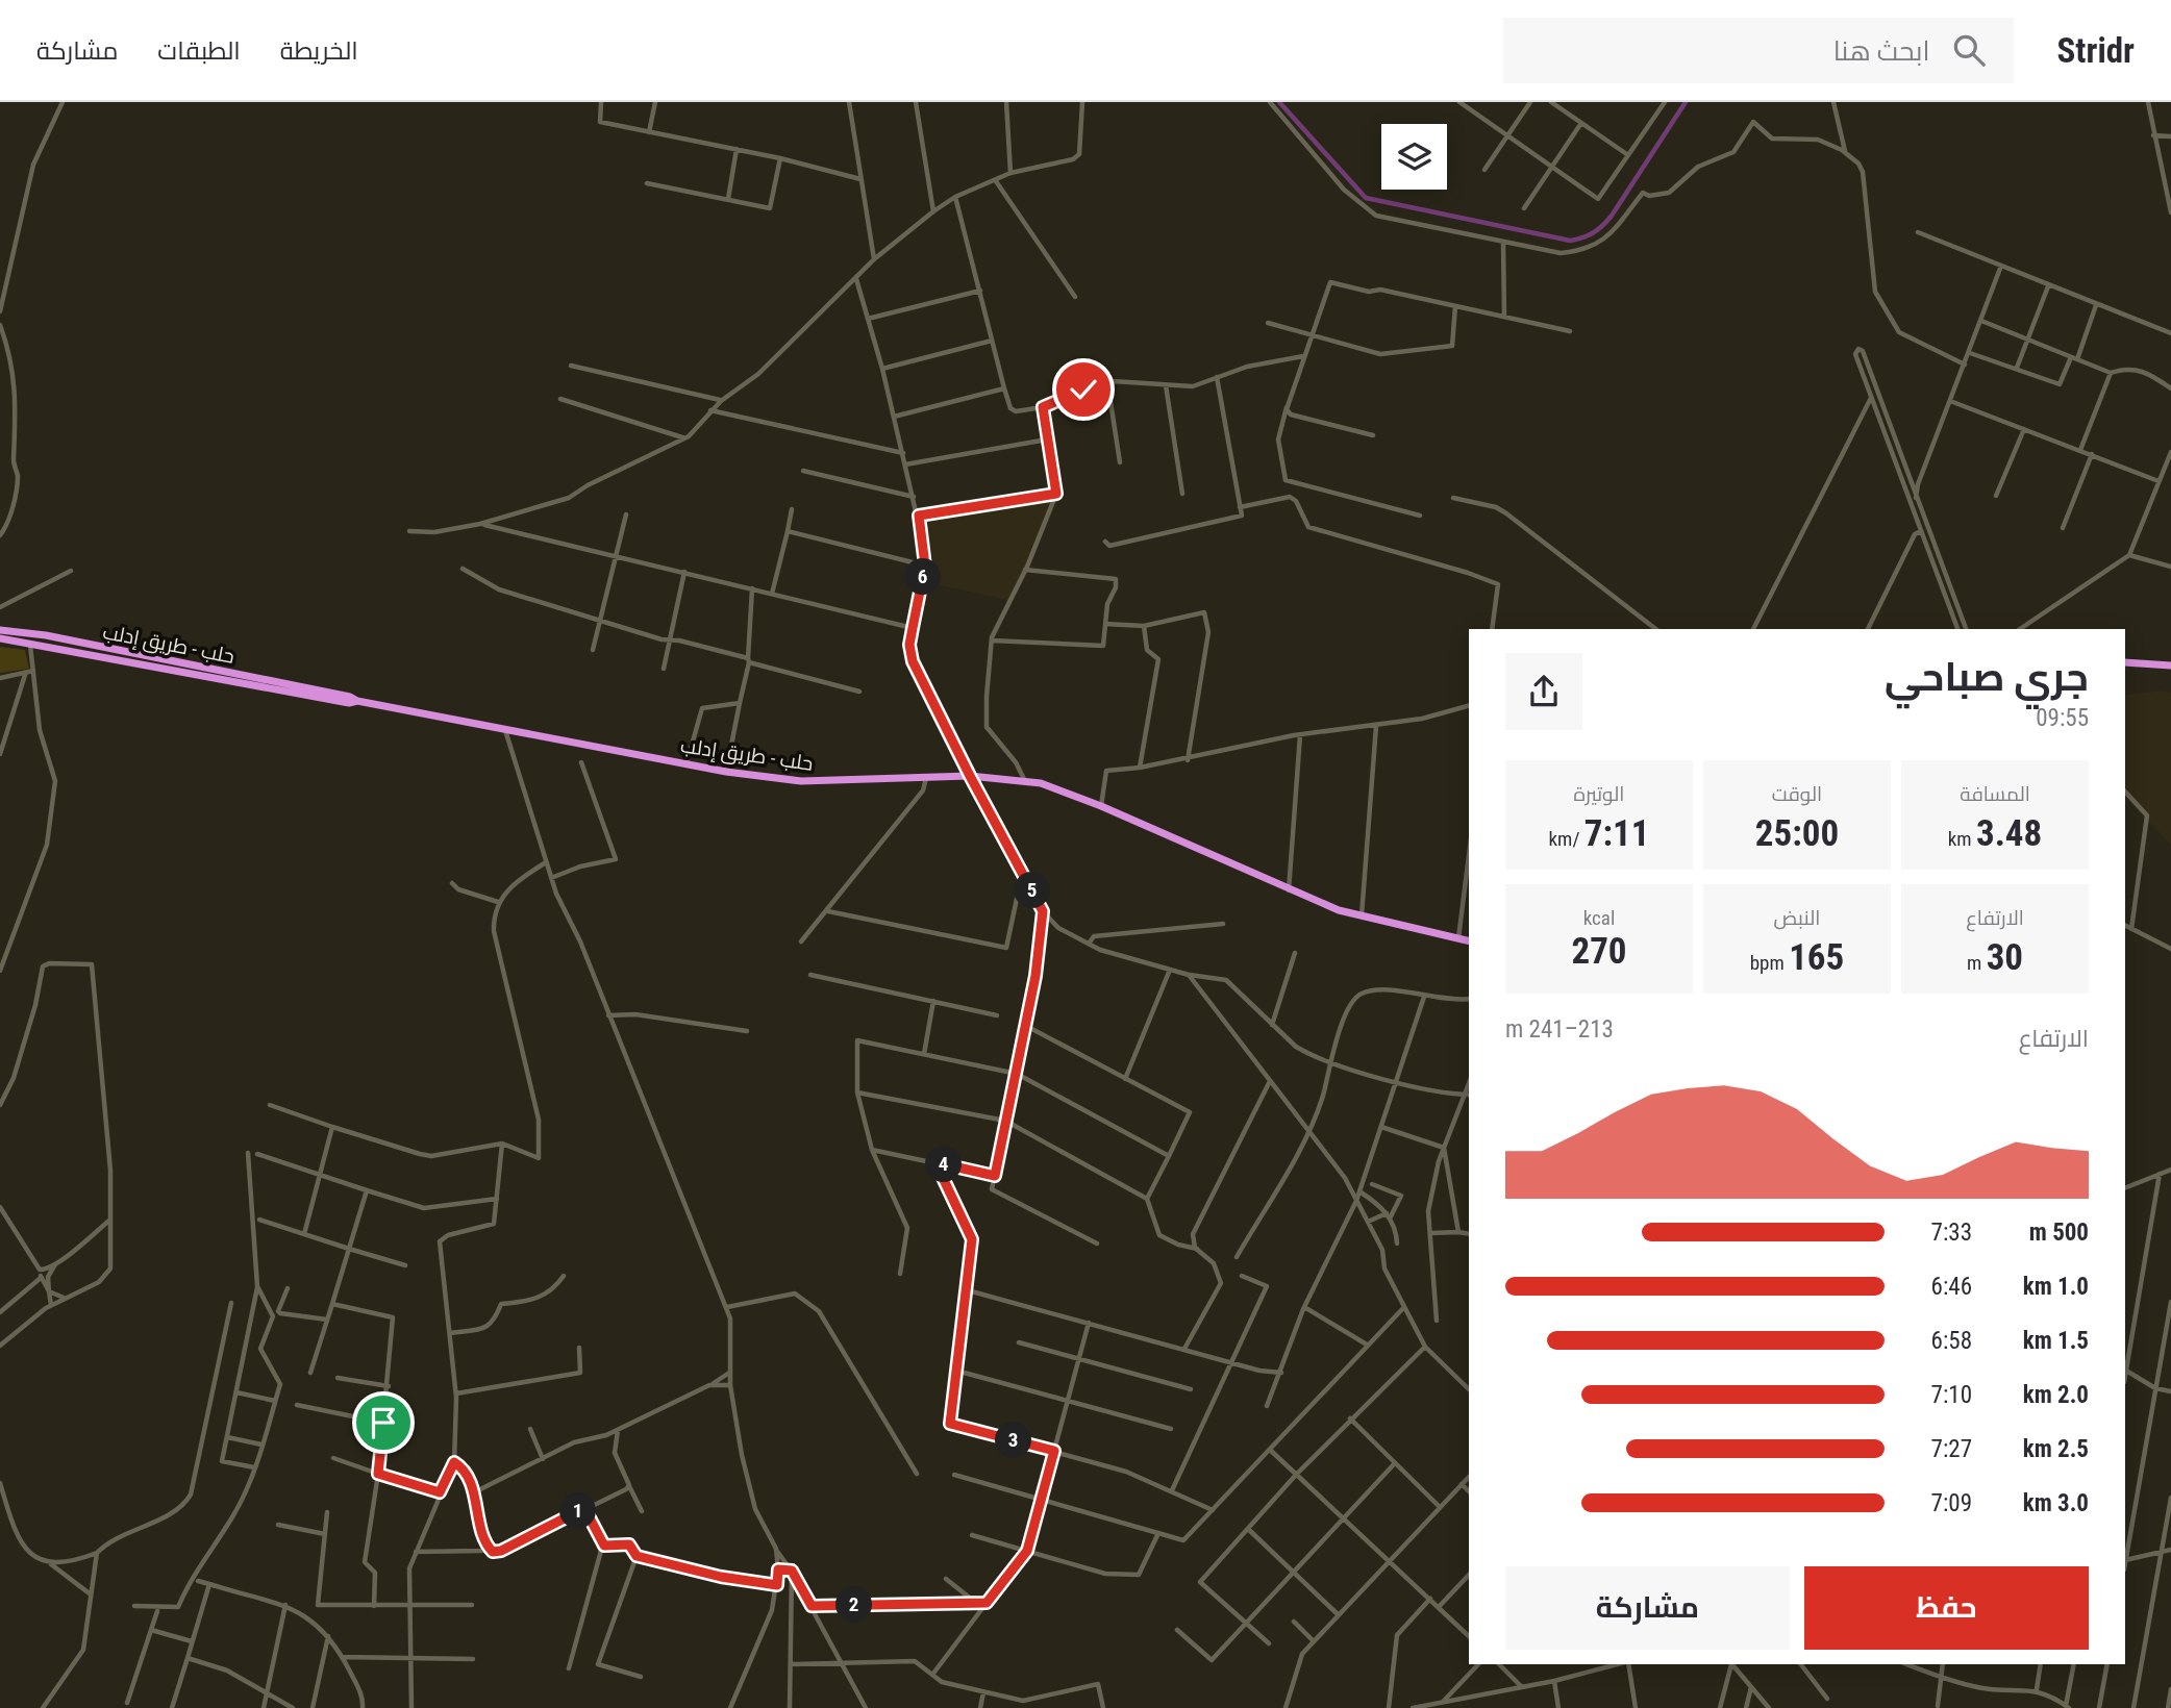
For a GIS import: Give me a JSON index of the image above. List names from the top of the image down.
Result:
{
  "streets": {
    "highway": ["حلب - طريق إدلب"]
  },
  "page": {
    "header": "Stridr",
    "search": "ابحث هنا",
    "nav": ["الخريطة", "الطبقات", "مشاركة"],
    "pins": [
      "6",
      "5",
      "4",
      "3",
      "1",
      "2"
    ],
    "heading": ["جري صباحي", "09:55"],
    "stats": [
      ["المسافة", "3.48 km"],
      ["الوقت", "25:00"],
      ["الوتيرة", "7:11 /km"],
      ["الارتفاع", "30 m"],
      ["النبض", "165 bpm"],
      ["kcal", "270"]
    ],
    "chart": ["الارتفاع", "213–241 m"],
    "list": [
      {
        "name": "500 m",
        "note": "7:33"
      },
      {
        "name": "1.0 km",
        "note": "6:46"
      },
      {
        "name": "1.5 km",
        "note": "6:58"
      },
      {
        "name": "2.0 km",
        "note": "7:10"
      },
      {
        "name": "2.5 km",
        "note": "7:27"
      },
      {
        "name": "3.0 km",
        "note": "7:09"
      }
    ],
    "buttons": ["حفظ", "مشاركة"]
  }
}
